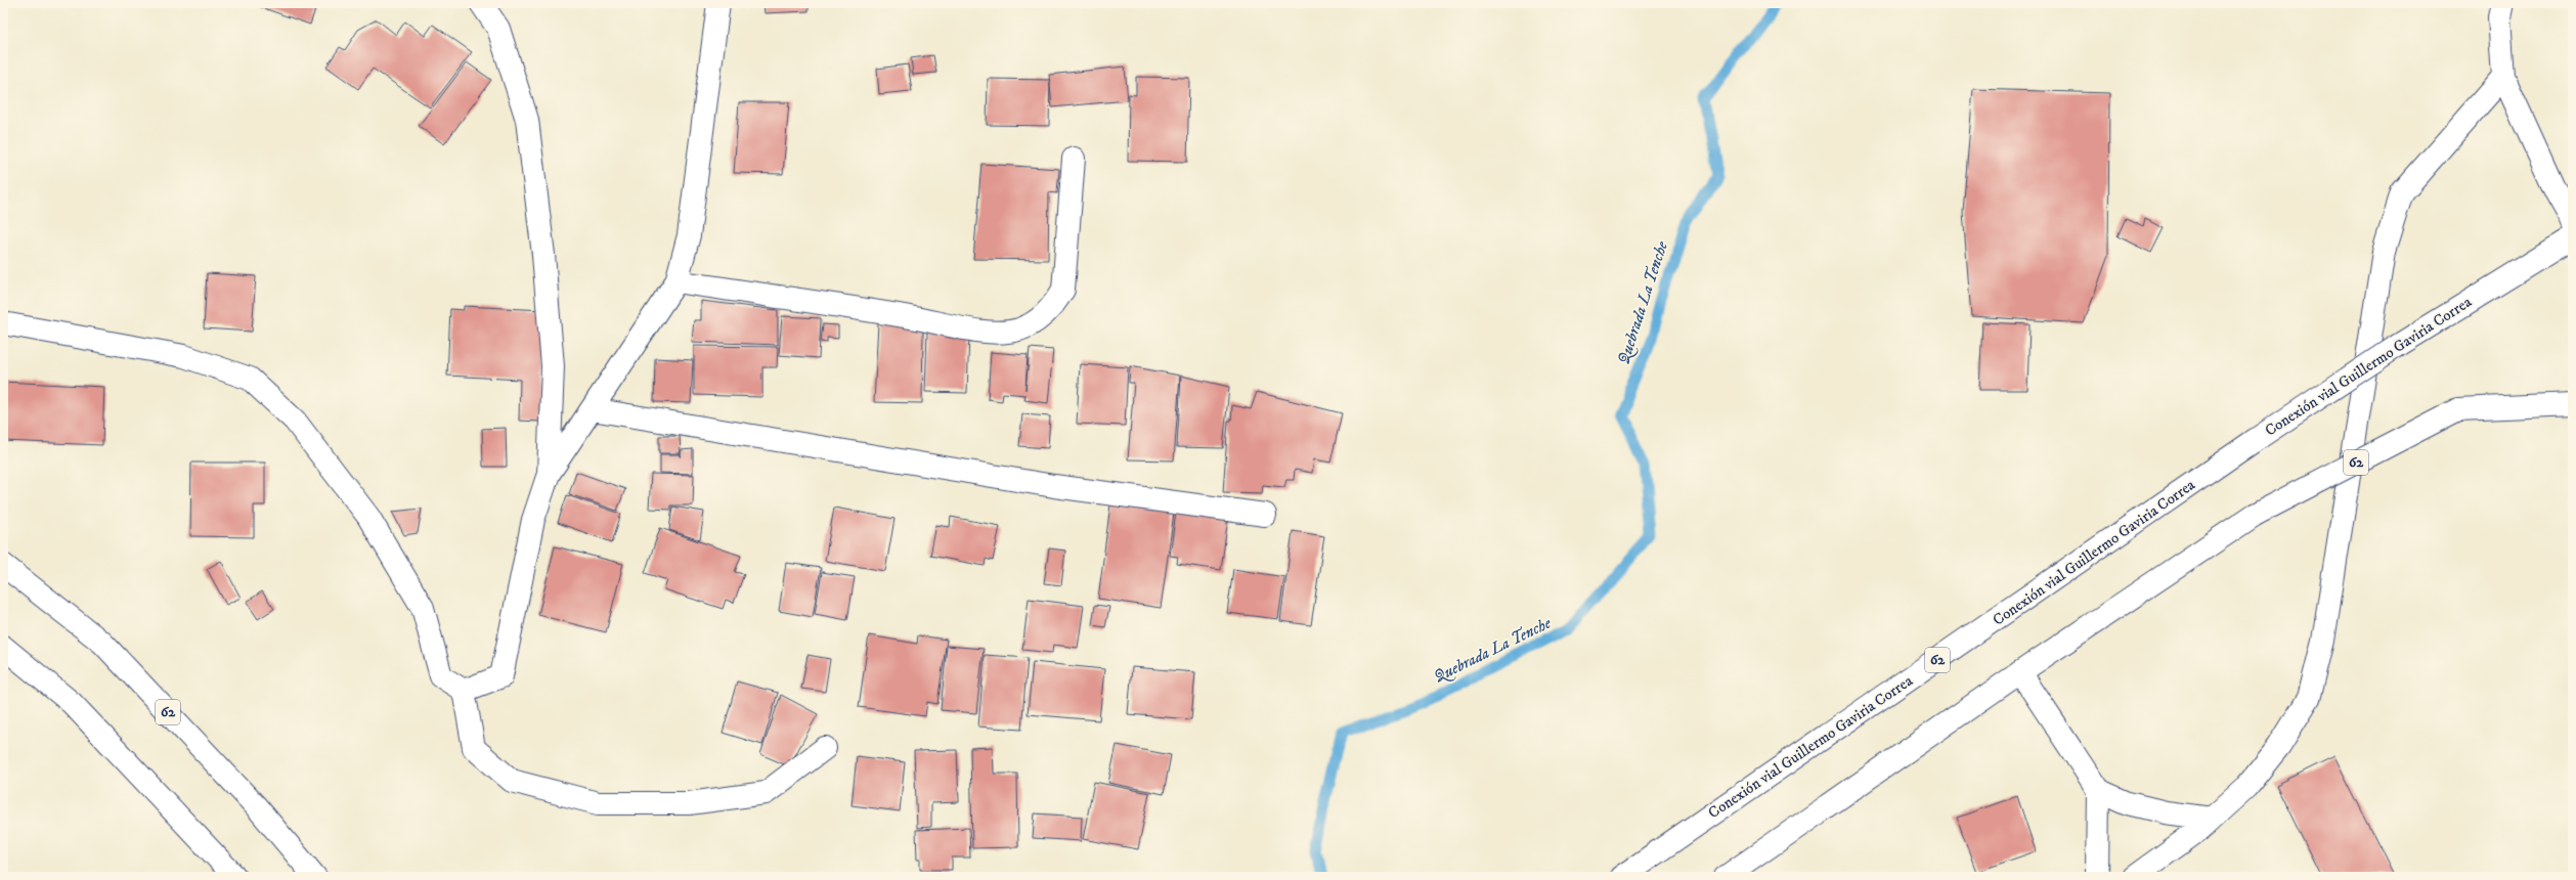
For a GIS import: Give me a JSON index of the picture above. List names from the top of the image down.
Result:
{
  "streets": {
    "main road": ["Conexión vial Guillermo Gaviria Correa", "62"]
  },
  "water": ["Quebrada La Tenche"]
}
